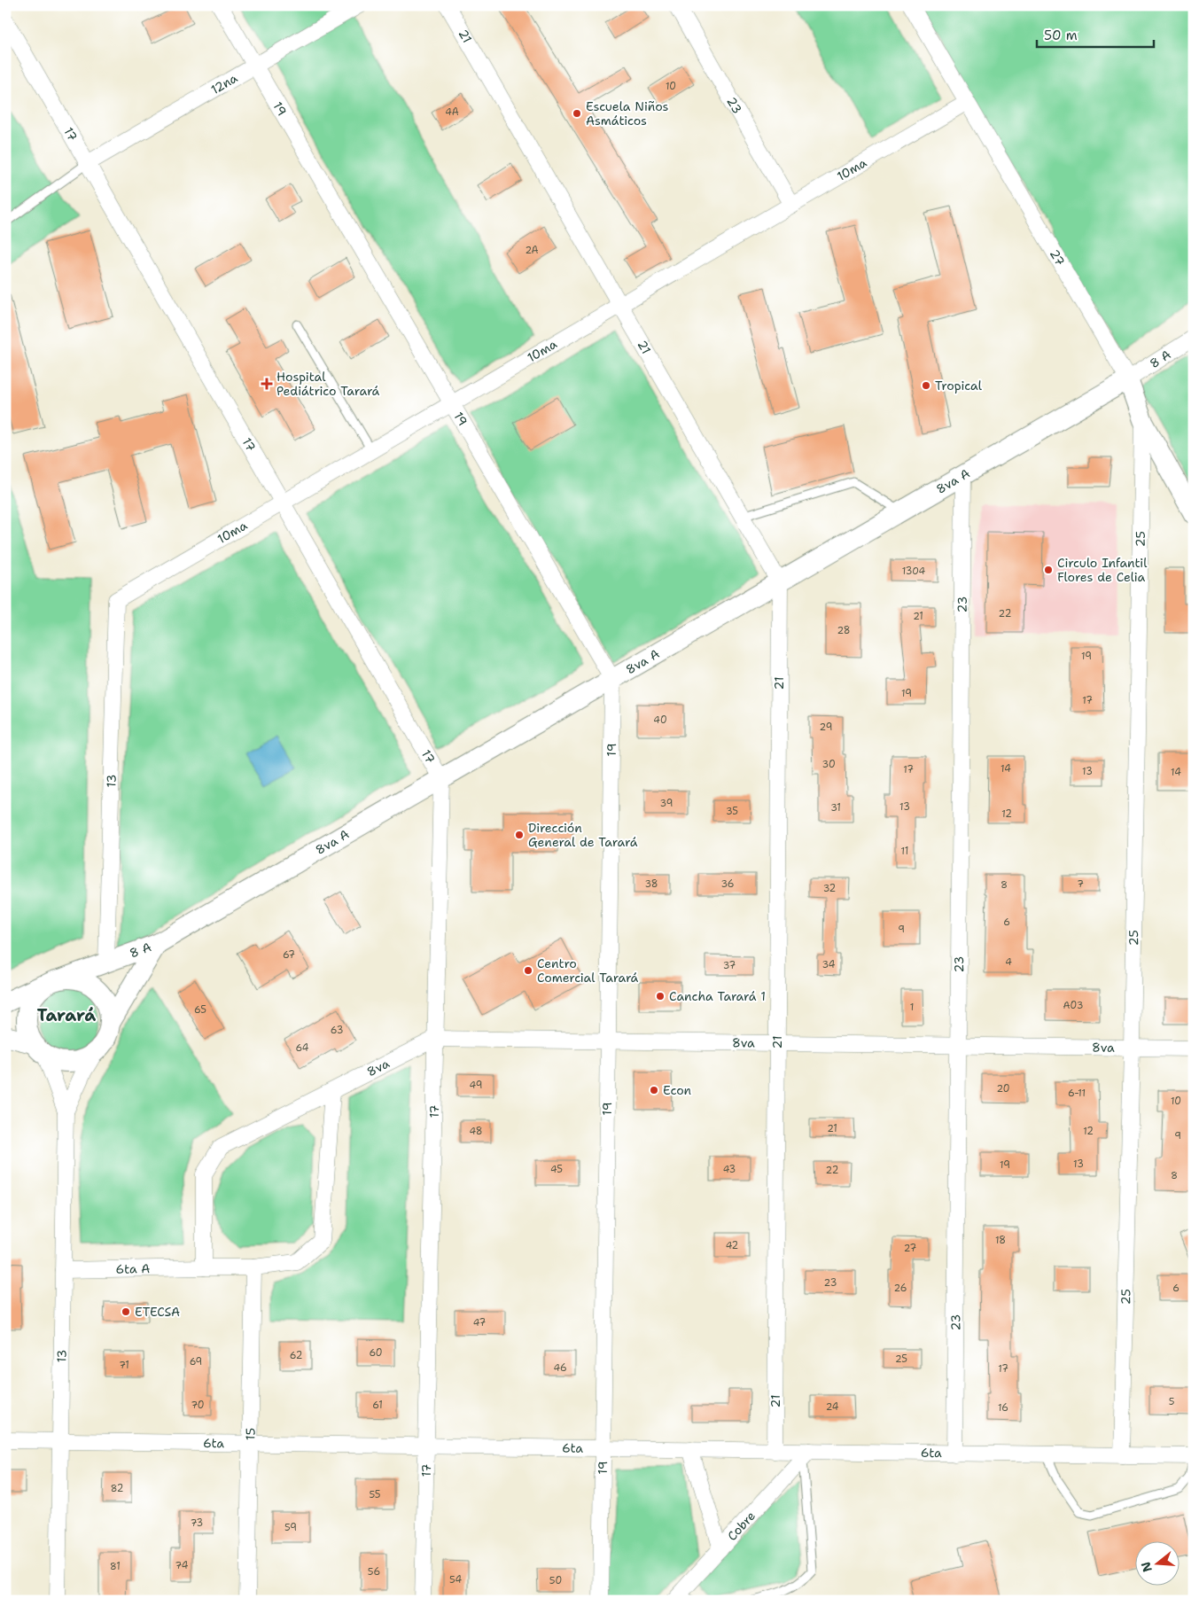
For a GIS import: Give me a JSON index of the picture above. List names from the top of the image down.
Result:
{
  "streets": {
    "street": [
      "21",
      "12na",
      "23",
      "19",
      "17",
      "10ma",
      "27",
      "8 A",
      "8va A",
      "25",
      "13",
      "8va",
      "6ta A",
      "15",
      "6ta",
      "Cobre"
    ]
  },
  "crossings": [
    ["21", "10ma"],
    ["21", "8va A"],
    ["21", "8va"],
    ["21", "6ta"],
    ["12na", "19"],
    ["12na", "17"],
    ["23", "10ma"],
    ["23", "8va A"],
    ["23", "8va"],
    ["23", "6ta"],
    ["19", "10ma"],
    ["19", "8va A"],
    ["19", "8va"],
    ["19", "6ta"],
    ["17", "10ma"],
    ["17", "8va A"],
    ["17", "8va"],
    ["17", "6ta"],
    ["10ma", "27"],
    ["10ma", "13"],
    ["27", "8 A"],
    ["27", "8va A"],
    ["27", "25"],
    ["8 A", "8va A"],
    ["8 A", "13"],
    ["25", "8va"],
    ["25", "6ta"],
    ["13", "6ta A"],
    ["13", "6ta"],
    ["8va", "6ta A"],
    ["6ta A", "15"],
    ["15", "6ta"],
    ["6ta", "Cobre"]
  ],
  "districts": ["Tarará"],
  "places": {
    "other": [
      "Escuela Niños Asmáticos",
      "Tropical",
      "Circulo Infantil Flores de Celia",
      "Dirección General de Tarará",
      "Centro Comercial Tarará",
      "Cancha Tarará 1",
      "Econ",
      "ETECSA"
    ],
    "health": ["Hospital Pediátrico Tarará"]
  },
  "house_numbers": [
    "10",
    "4A",
    "2A",
    "1304",
    "22",
    "21",
    "28",
    "19",
    "19",
    "17",
    "40",
    "29",
    "30",
    "14",
    "17",
    "13",
    "14",
    "39",
    "13",
    "31",
    "35",
    "12",
    "11",
    "38",
    "36",
    "7",
    "8",
    "32",
    "6",
    "9",
    "67",
    "4",
    "34",
    "37",
    "A03",
    "1",
    "65",
    "63",
    "64",
    "49",
    "20",
    "6-11",
    "10",
    "21",
    "48",
    "12",
    "9",
    "13",
    "19",
    "45",
    "43",
    "22",
    "8",
    "18",
    "42",
    "27",
    "23",
    "26",
    "6",
    "47",
    "60",
    "62",
    "25",
    "69",
    "71",
    "46",
    "17",
    "5",
    "70",
    "61",
    "24",
    "16",
    "82",
    "55",
    "73",
    "59",
    "74",
    "81",
    "56",
    "54",
    "50"
  ],
  "scale_bar": "50 m",
  "north": "left"
}
